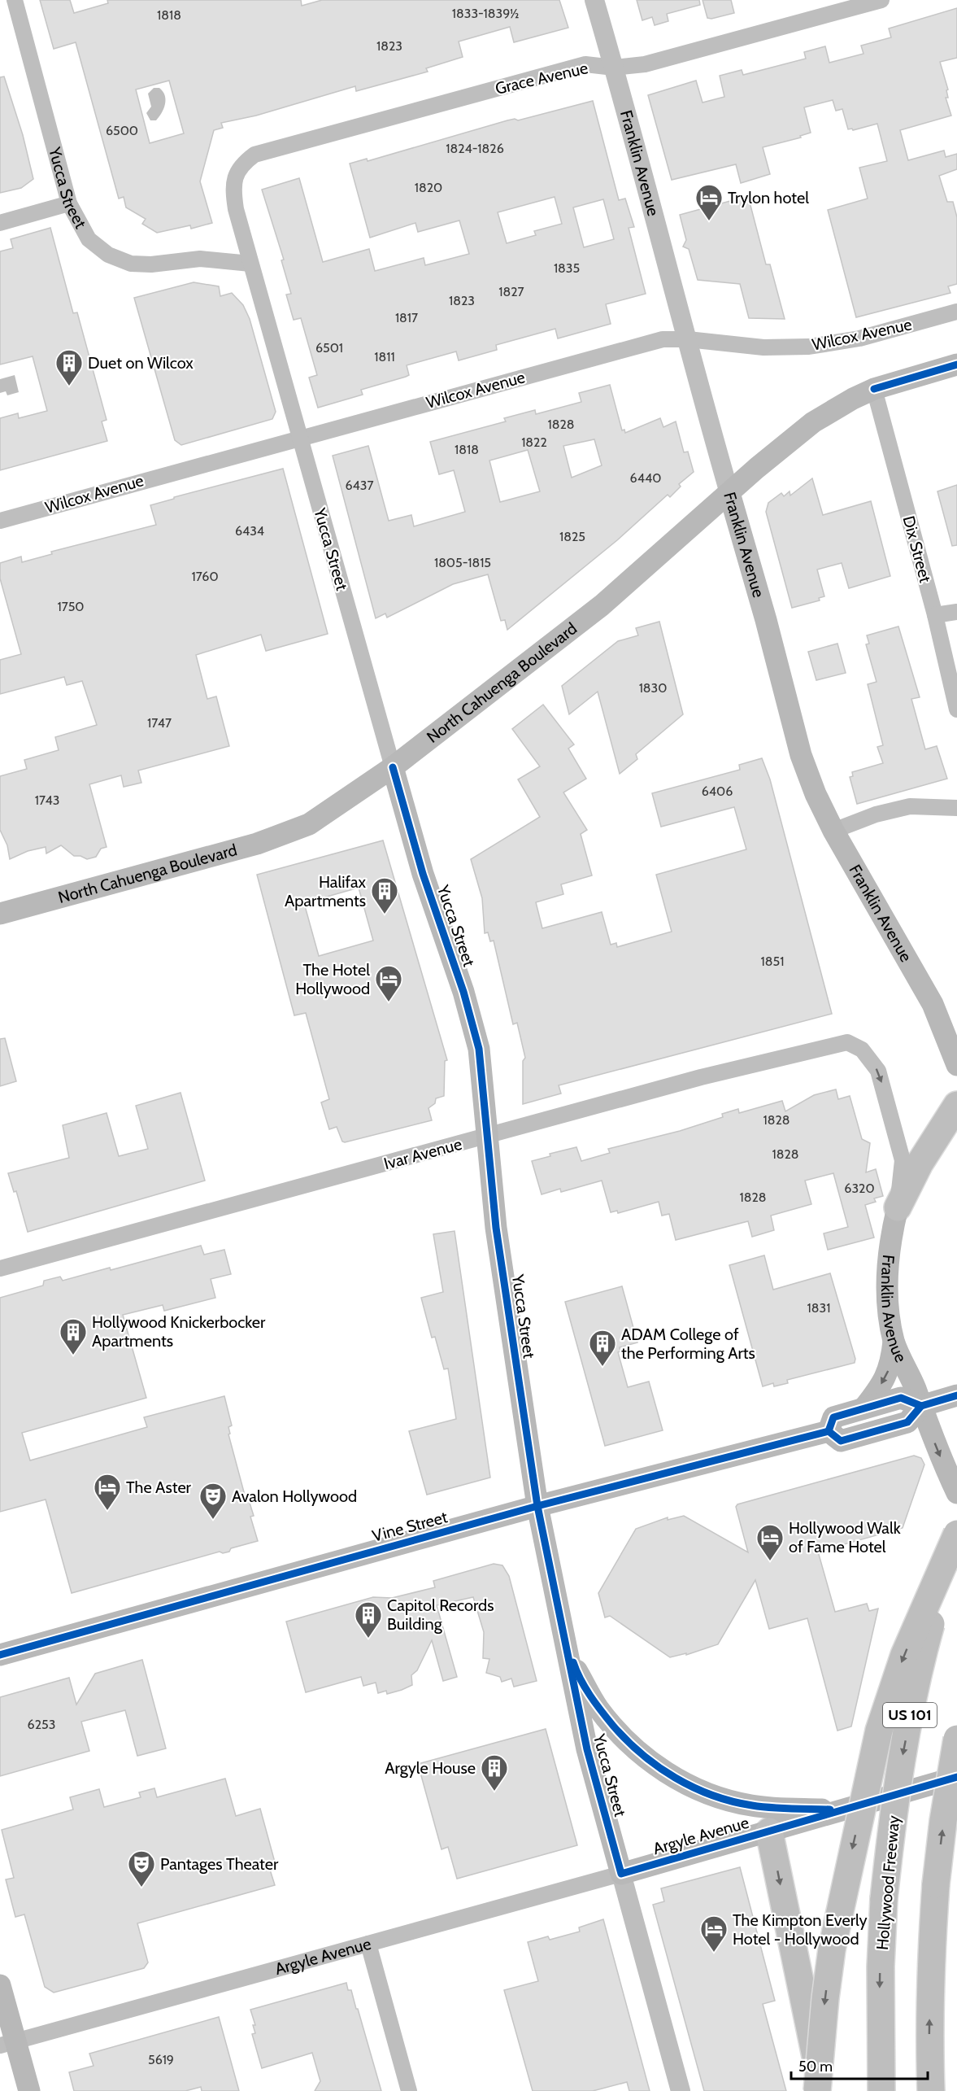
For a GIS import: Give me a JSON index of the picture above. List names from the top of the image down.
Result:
{
  "streets": {
    "highway": ["US 101", "Hollywood Freeway"],
    "main road": [
      "Franklin Avenue",
      "Yucca Street",
      "North Cahuenga Boulevard",
      "Vine Street",
      "Argyle Avenue"
    ],
    "street": [
      "Grace Avenue",
      "Wilcox Avenue",
      "Dix Street",
      "Ivar Avenue"
    ]
  },
  "crossings": [
    ["Grace Avenue", "Franklin Avenue"],
    ["Grace Avenue", "Yucca Street"],
    ["Franklin Avenue", "Wilcox Avenue"],
    ["Franklin Avenue", "North Cahuenga Boulevard"],
    ["Franklin Avenue", "Ivar Avenue"],
    ["Yucca Street", "Wilcox Avenue"],
    ["Yucca Street", "North Cahuenga Boulevard"],
    ["Yucca Street", "Ivar Avenue"],
    ["Yucca Street", "Vine Street"],
    ["Yucca Street", "Argyle Avenue"],
    ["Dix Street", "North Cahuenga Boulevard"]
  ],
  "places": {
    "hotel": [
      "Trylon hotel",
      "The Hotel Hollywood",
      "The Aster",
      "Hollywood Walk of Fame Hotel",
      "The Kimpton Everly Hotel - Hollywood"
    ],
    "building": [
      "Duet on Wilcox",
      "Halifax Apartments",
      "Hollywood Knickerbocker Apartments",
      "ADAM College of the Performing Arts",
      "Capitol Records Building",
      "Argyle House"
    ],
    "theatre": ["Avalon Hollywood", "Pantages Theater"]
  },
  "house_numbers": [
    "1833-1839½",
    "1818",
    "1823",
    "6500",
    "1824-1826",
    "1820",
    "1835",
    "1827",
    "1823",
    "1817",
    "6501",
    "1811",
    "1828",
    "1822",
    "1818",
    "6440",
    "6437",
    "6434",
    "1825",
    "1805-1815",
    "1760",
    "1750",
    "1830",
    "1747",
    "6406",
    "1743",
    "1851",
    "1828",
    "1828",
    "6320",
    "1828",
    "1831",
    "6253",
    "5619"
  ],
  "scale_bar": "50 m"
}
